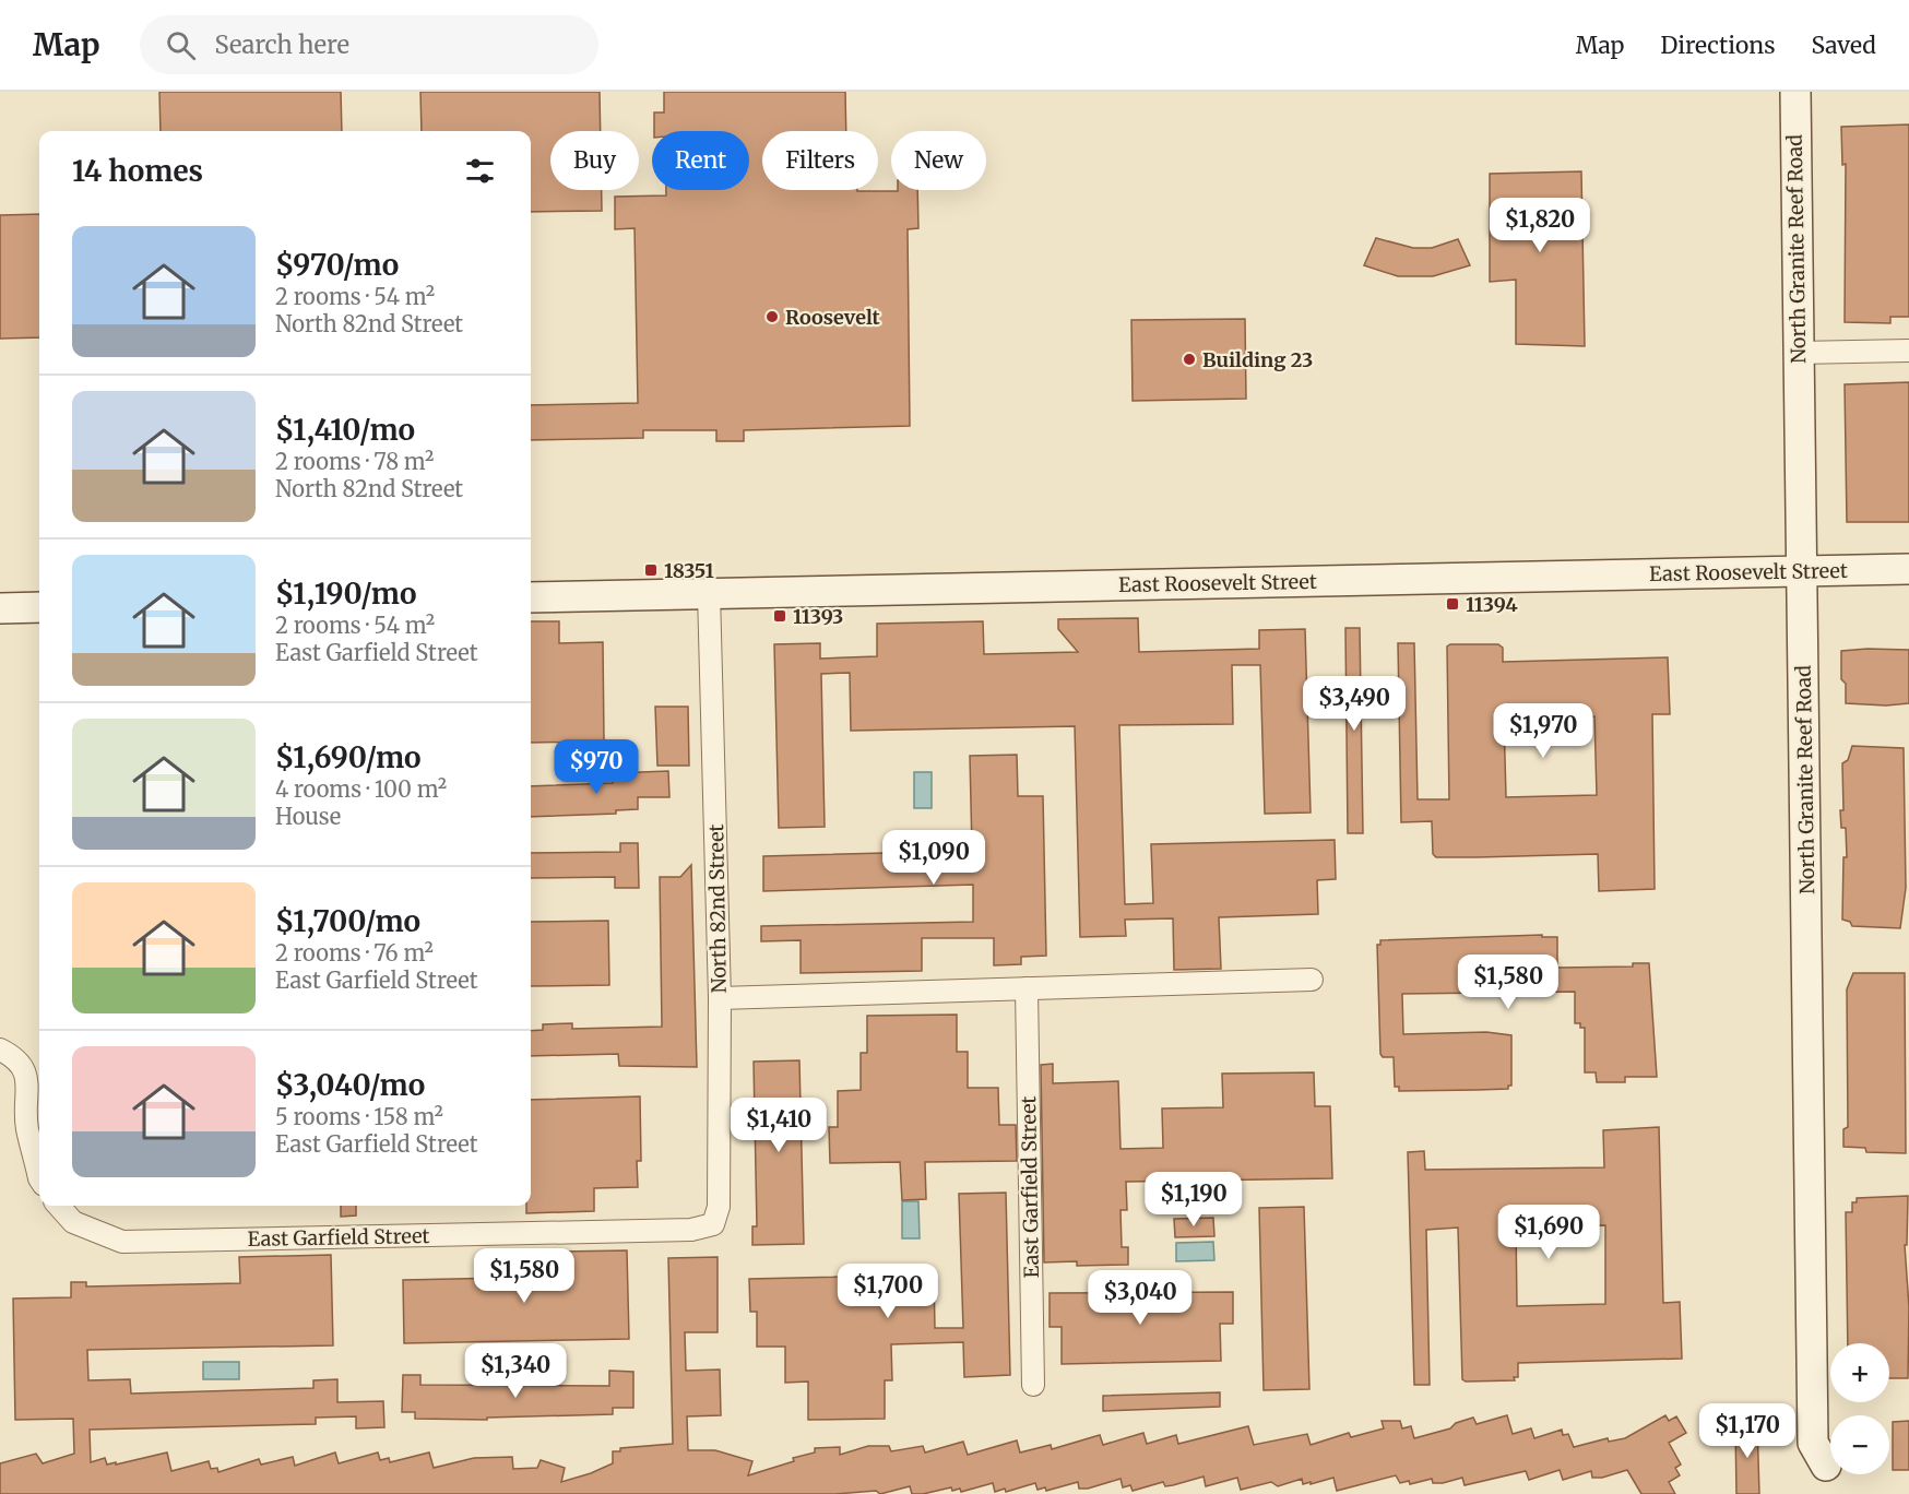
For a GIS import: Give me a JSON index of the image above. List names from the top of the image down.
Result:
{
  "streets": {
    "street": [
      "North Granite Reef Road",
      "East Roosevelt Street",
      "North 82nd Street",
      "East Garfield Street"
    ]
  },
  "crossings": [
    ["North Granite Reef Road", "East Roosevelt Street"],
    ["East Roosevelt Street", "North 82nd Street"],
    ["North 82nd Street", "East Garfield Street"]
  ],
  "places": {
    "other": ["Roosevelt", "Building 23"],
    "transit": ["18351", "11394", "11393"]
  },
  "page": {
    "header": "Map",
    "search": "Search here",
    "nav": ["Map", "Directions", "Saved"],
    "chip": [
      "Buy",
      "Rent",
      "Filters",
      "New"
    ],
    "heading": "14 homes",
    "price": [
      "$1,820",
      "$3,490",
      "$1,970",
      "$970",
      "$1,090",
      "$1,580",
      "$1,410",
      "$1,190",
      "$1,690",
      "$1,580",
      "$1,700",
      "$3,040",
      "$1,340",
      "$1,170"
    ],
    "list": [
      {
        "name": "$970/mo",
        "note": "2 rooms · 54 m² · North 82nd Street"
      },
      {
        "name": "$1,410/mo",
        "note": "2 rooms · 78 m² · North 82nd Street"
      },
      {
        "name": "$1,190/mo",
        "note": "2 rooms · 54 m² · East Garfield Street"
      },
      {
        "name": "$1,690/mo",
        "note": "4 rooms · 100 m² · House"
      },
      {
        "name": "$1,700/mo",
        "note": "2 rooms · 76 m² · East Garfield Street"
      },
      {
        "name": "$3,040/mo",
        "note": "5 rooms · 158 m² · East Garfield Street"
      }
    ],
    "map_buttons": ["+", "−"]
  }
}
